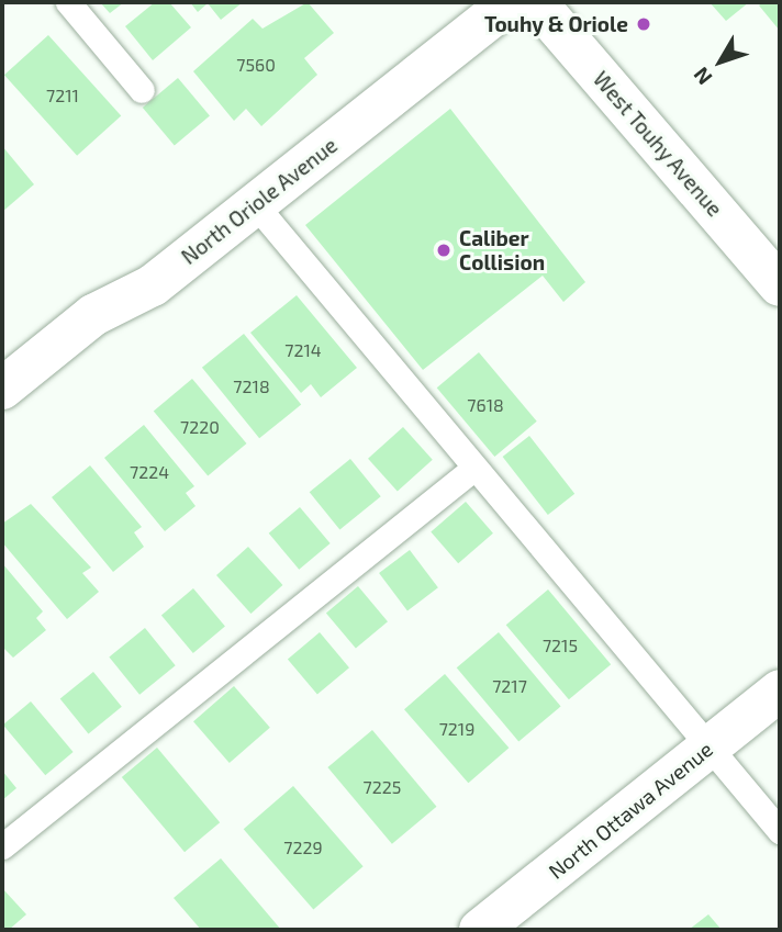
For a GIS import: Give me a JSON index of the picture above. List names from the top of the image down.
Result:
{
  "streets": {
    "street": ["West Touhy Avenue", "North Oriole Avenue", "North Ottawa Avenue"]
  },
  "places": ["Touhy & Oriole", "Caliber Collision"],
  "house_numbers": [
    "7560",
    "7211",
    "7214",
    "7218",
    "7618",
    "7220",
    "7224",
    "7215",
    "7217",
    "7219",
    "7225",
    "7229"
  ],
  "north": "bottom left"
}
